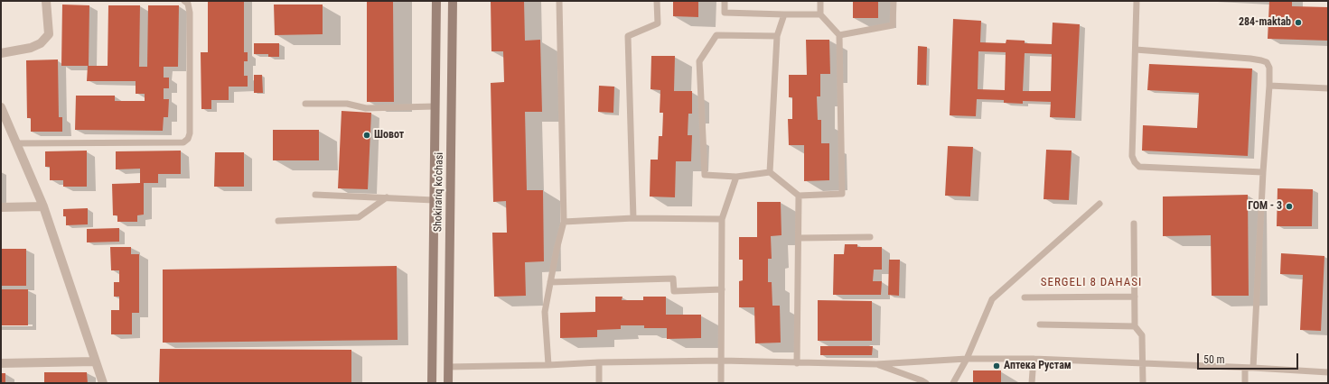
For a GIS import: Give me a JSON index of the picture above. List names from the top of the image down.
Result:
{
  "streets": {
    "main road": ["Shokirariq ko'chasi"]
  },
  "districts": ["SERGELI 8 DAHASI"],
  "places": [
    "284-maktab",
    "Шовот",
    "ГОМ - 3",
    "Аптека Рустам"
  ],
  "scale_bar": "50 m"
}
